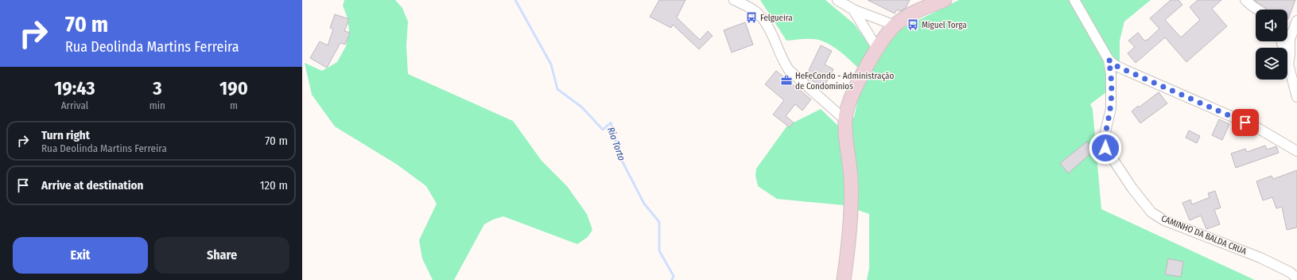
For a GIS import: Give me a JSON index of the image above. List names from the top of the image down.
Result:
{
  "streets": {
    "street": ["CAMINHO DA BALDA CRUA"]
  },
  "water": ["Rio Torto"],
  "places": {
    "bus stop": ["Felgueira", "Miguel Torga"],
    "office": ["HeFeCondo - Administração de Condomínios"]
  },
  "page": {
    "turn": ["70 m", "Rua Deolinda Martins Ferreira"],
    "eta": [
      "19:43",
      "Arrival",
      "3",
      "min",
      "190",
      "m"
    ],
    "list": [
      {
        "name": "Turn right",
        "note": "Rua Deolinda Martins Ferreira",
        "value": "70 m"
      },
      {
        "name": "Arrive at destination",
        "value": "120 m"
      }
    ],
    "buttons": ["Exit", "Share"]
  }
}
